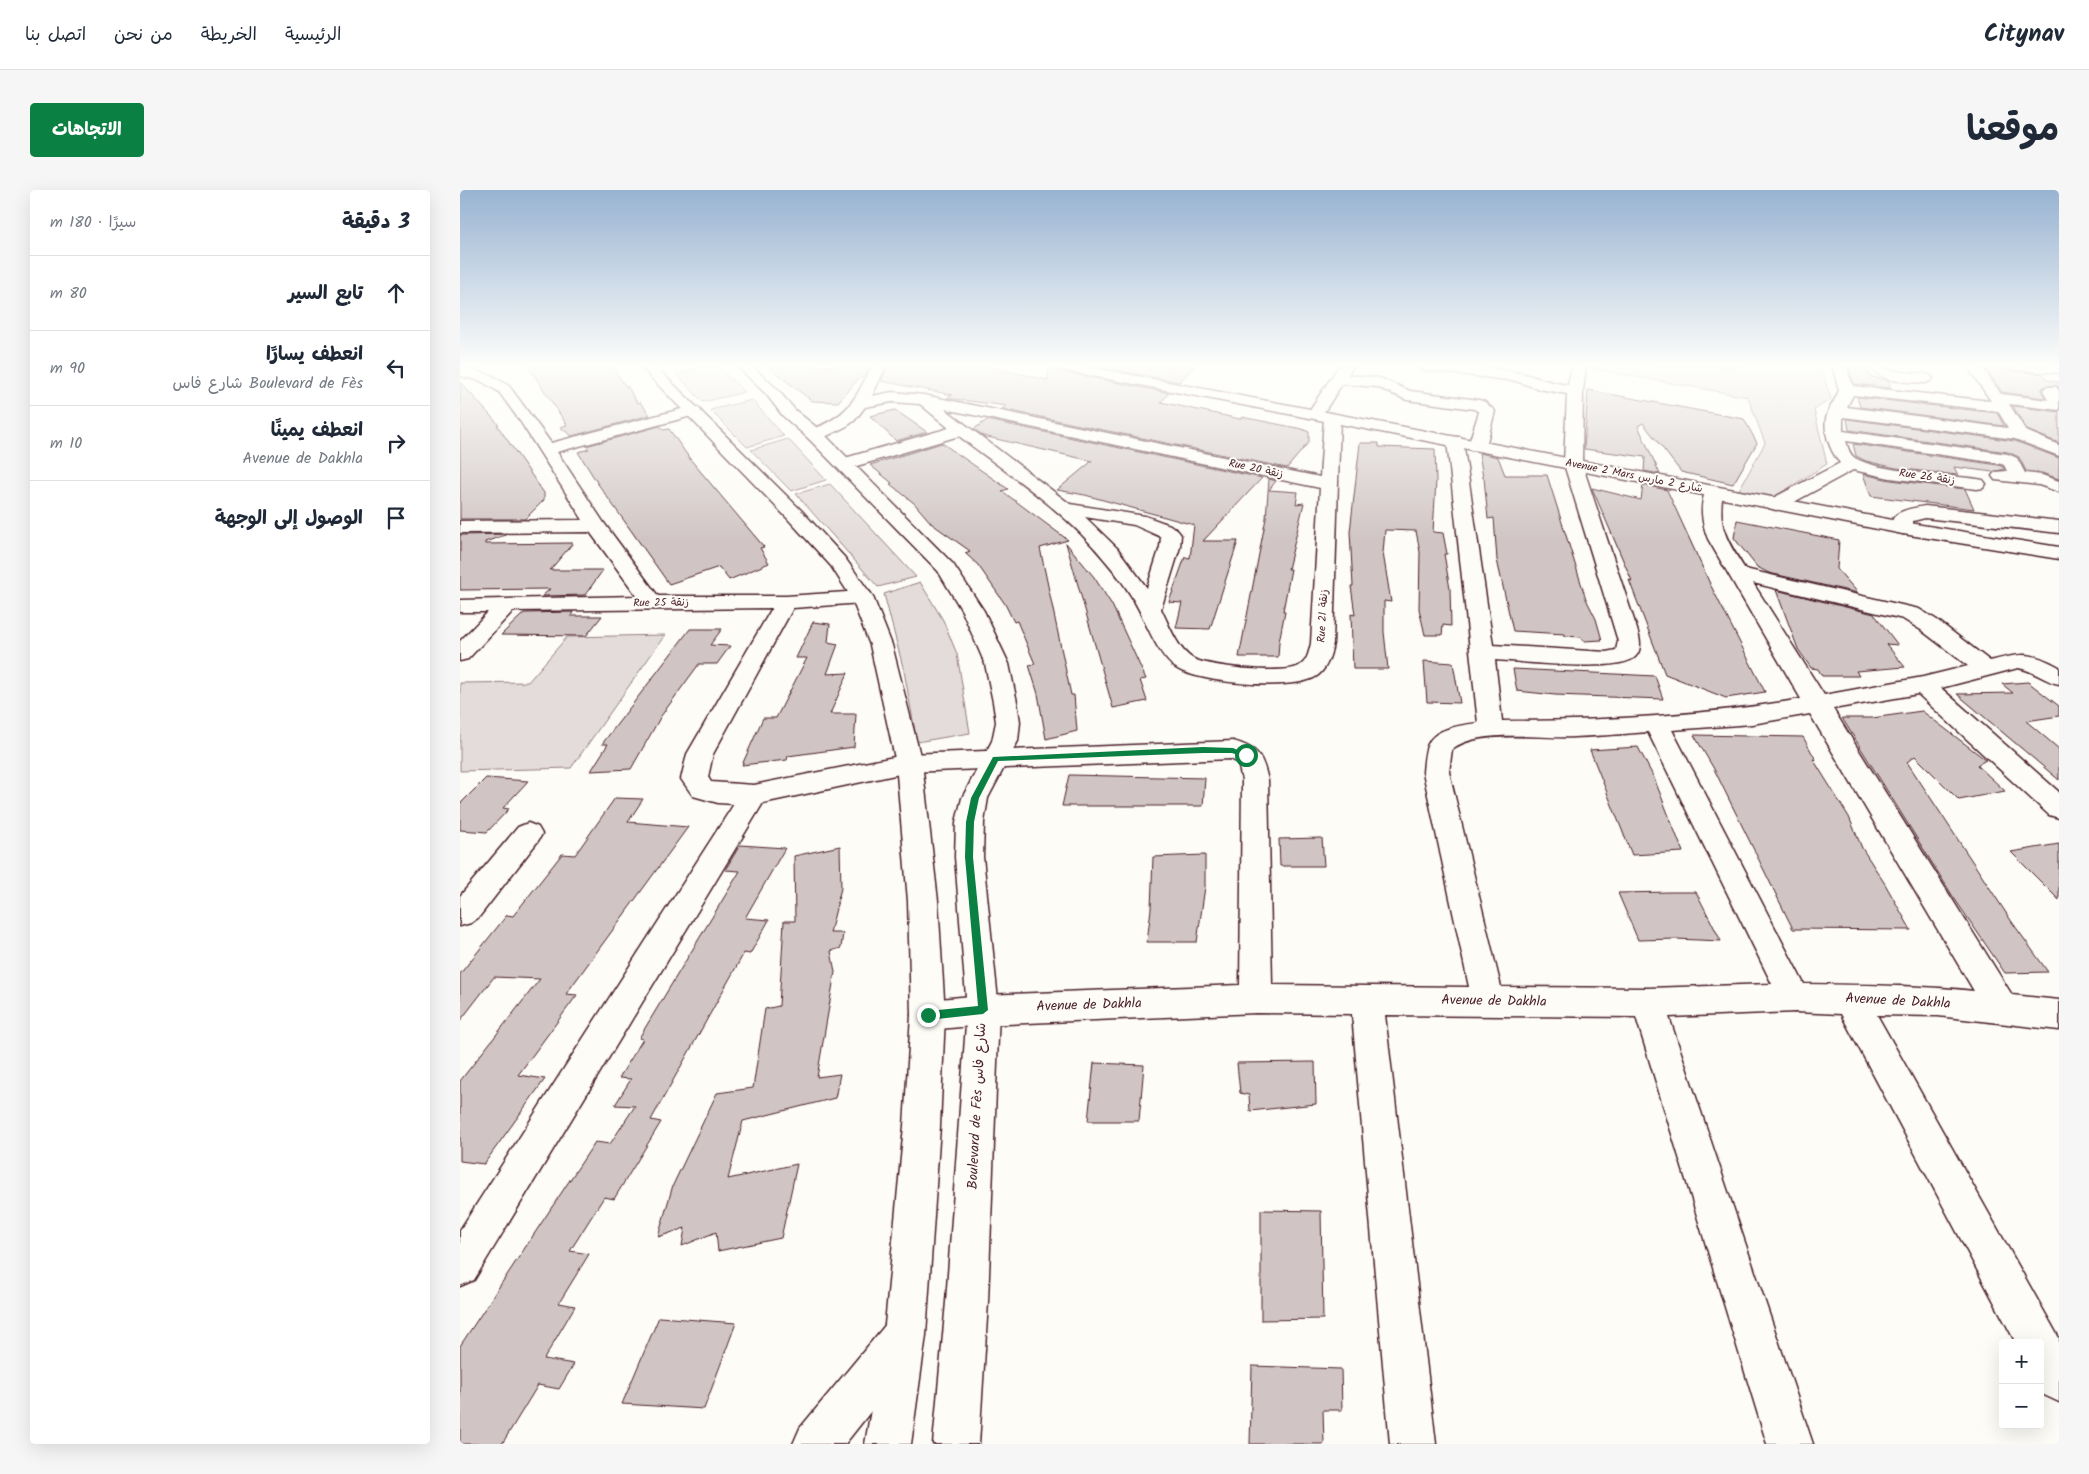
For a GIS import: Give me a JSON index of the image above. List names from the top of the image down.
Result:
{
  "streets": {
    "street": [
      "Rue 20 زنقة",
      "Avenue 2 Mars شارع 2 مارس",
      "Rue 26 زنقة",
      "Rue 25 زنقة",
      "Rue 21 زنقة",
      "Avenue de Dakhla",
      "Boulevard de Fès شارع فاس"
    ]
  },
  "crossings": [
    ["Rue 20 زنقة", "Rue 21 زنقة"],
    ["Avenue de Dakhla", "Boulevard de Fès شارع فاس"]
  ],
  "page": {
    "header": "Citynav",
    "nav": [
      "الرئيسية",
      "الخريطة",
      "من نحن",
      "اتصل بنا"
    ],
    "title": "موقعنا",
    "buttons": "الاتجاهات",
    "heading": ["3 دقيقة", "سيرًا · 180 m"],
    "list": [
      ["تابع السير", "80 m"],
      ["انعطف يسارًا", "Boulevard de Fès شارع فاس", "90 m"],
      ["انعطف يمينًا", "Avenue de Dakhla", "10 m"],
      "الوصول إلى الوجهة"
    ],
    "map_buttons": ["+", "−"]
  }
}
